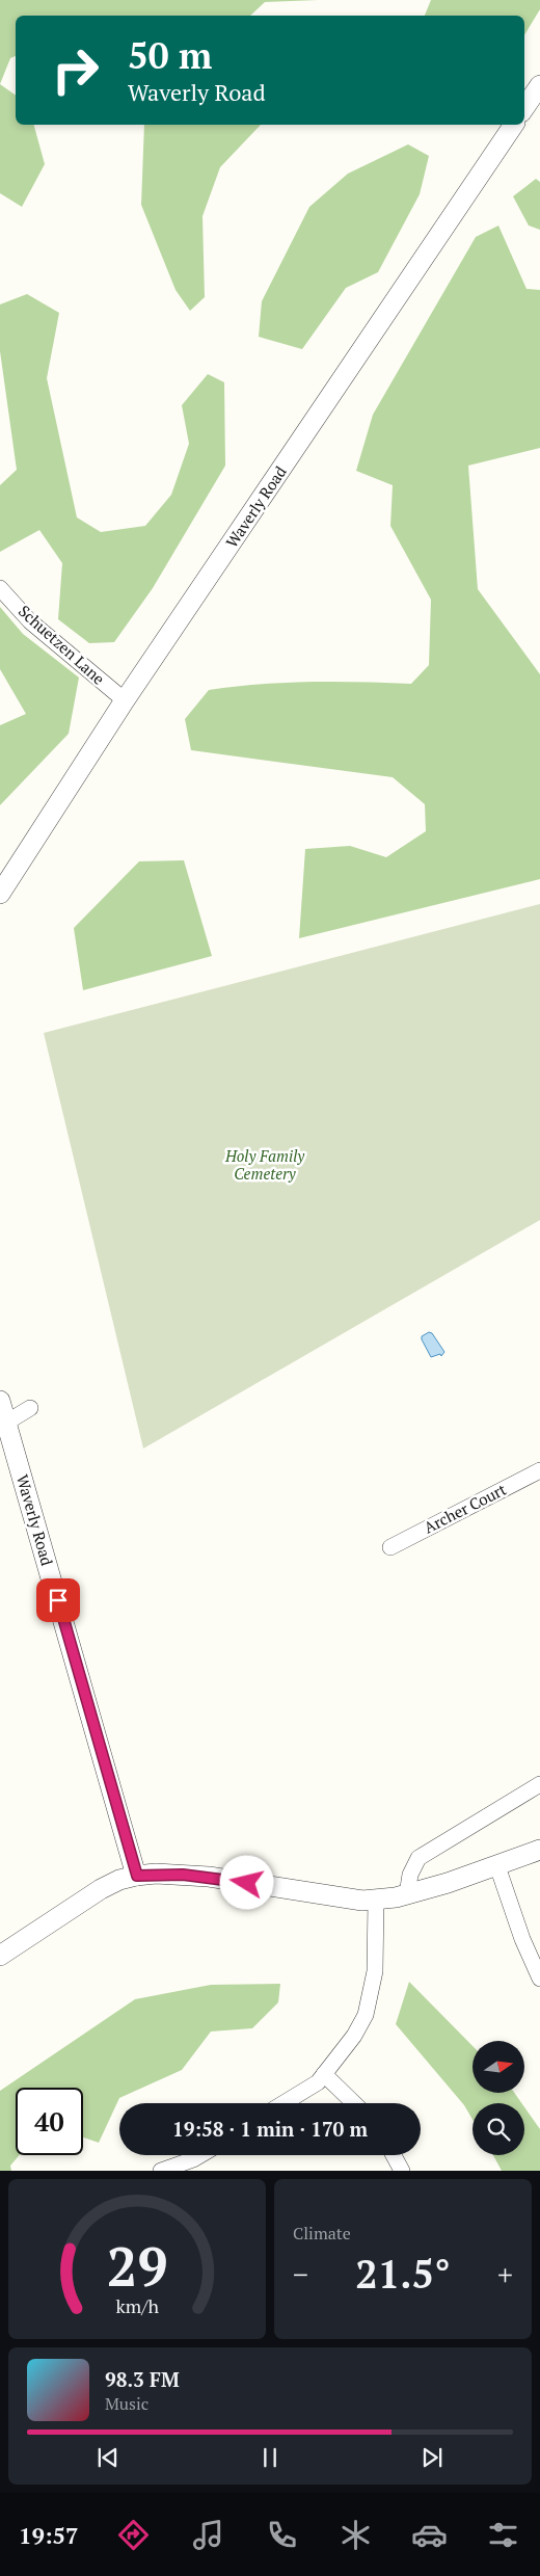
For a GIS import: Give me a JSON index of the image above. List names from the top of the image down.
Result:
{
  "streets": {
    "street": ["Waverly Road", "Schuetzen Lane", "Archer Court"]
  },
  "crossings": [
    ["Waverly Road", "Schuetzen Lane"]
  ],
  "parks": ["Holy Family Cemetery"],
  "north": "right",
  "page": {
    "turn": ["50 m", "Waverly Road"],
    "limit": "40",
    "trip": "19:58 · 1 min · 170 m",
    "tile": "Climate",
    "heat": ["−", "21.5°", "+"],
    "song": ["98.3 FM", "Music"],
    "tabs": "19:57",
    "gauge": ["29", "km/h"]
  }
}
